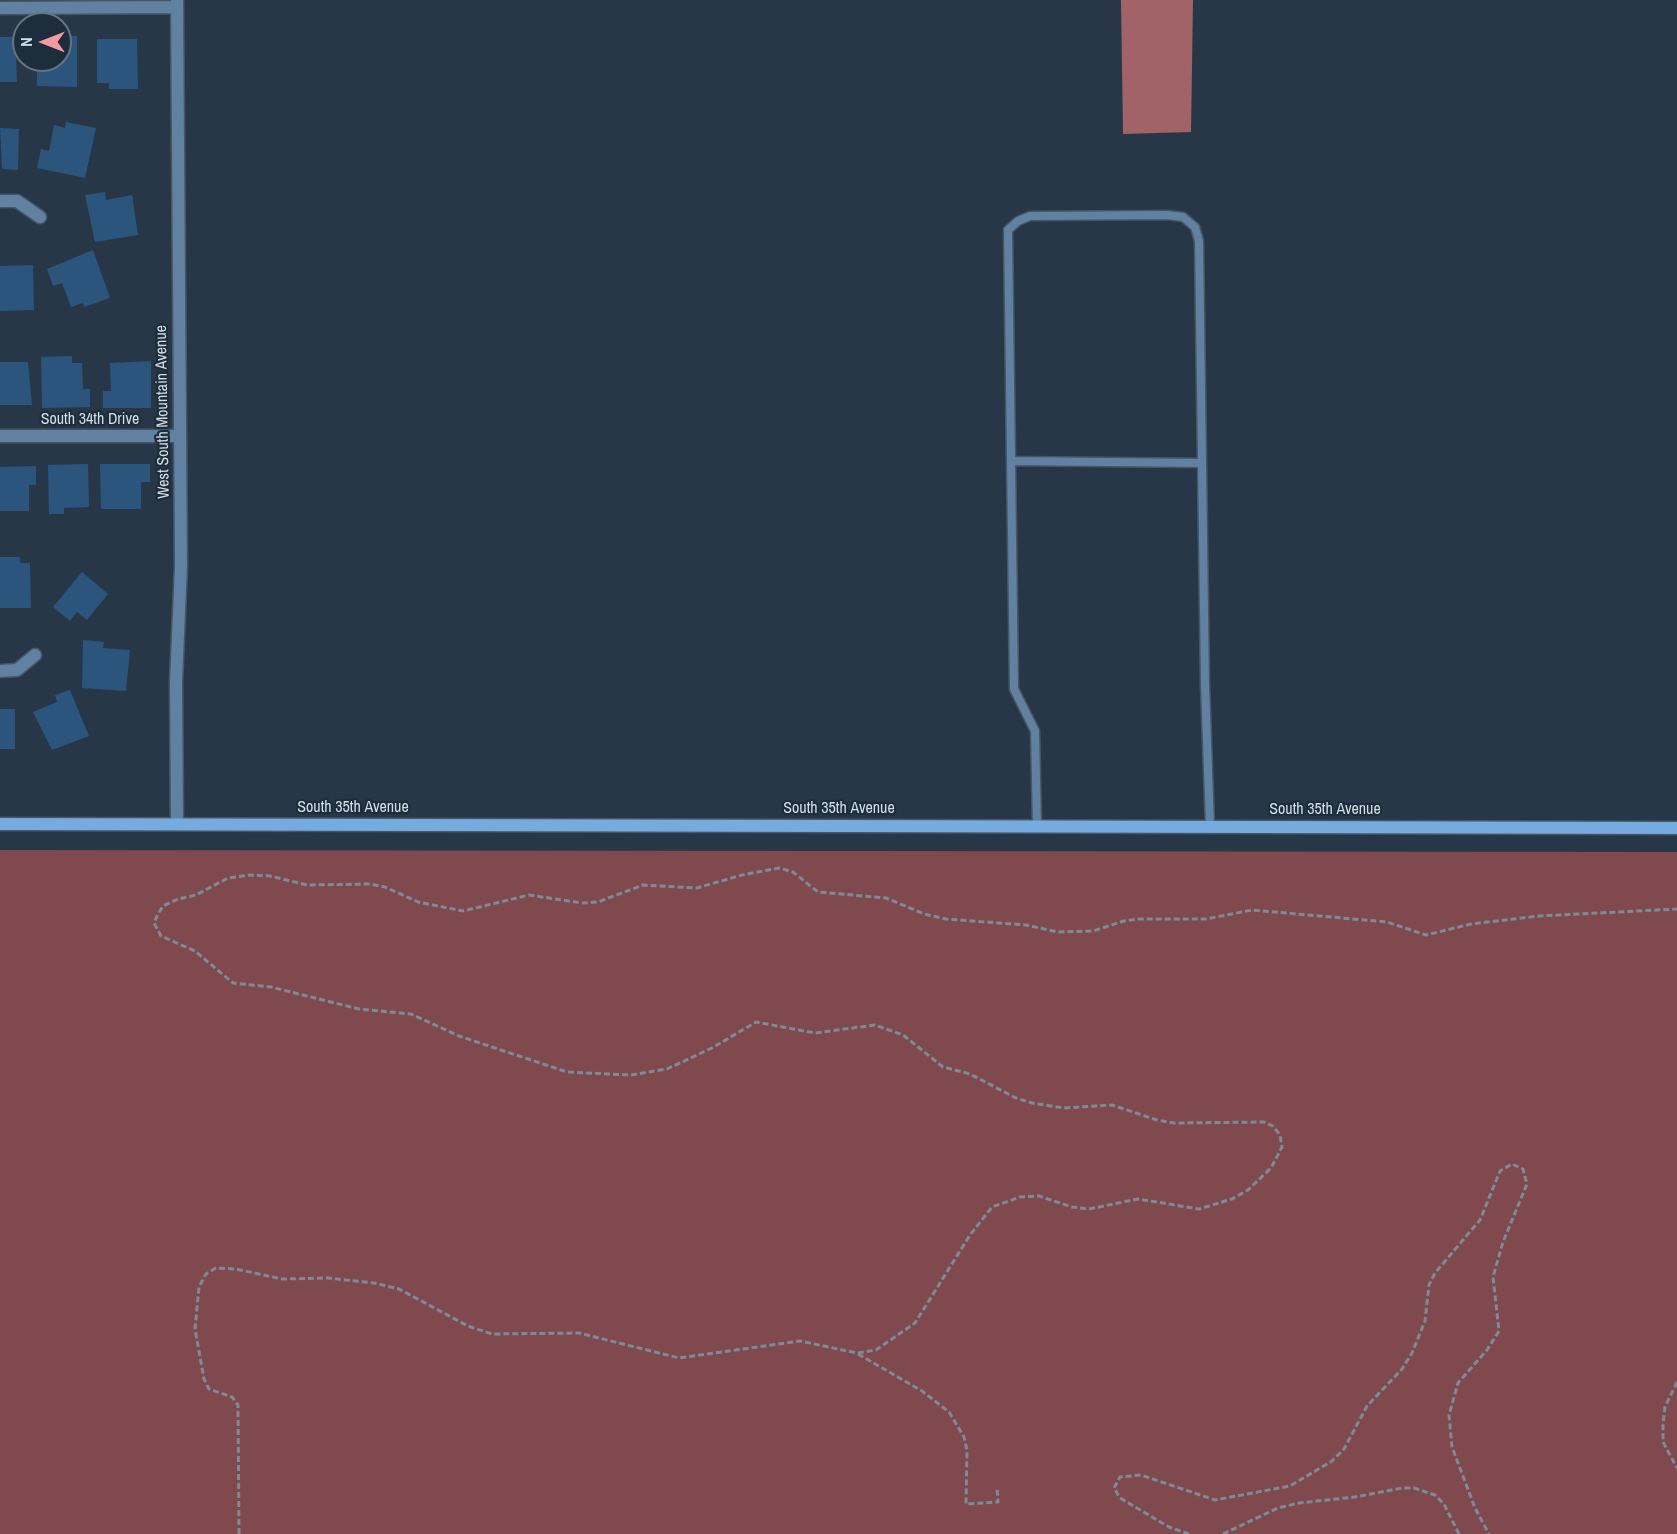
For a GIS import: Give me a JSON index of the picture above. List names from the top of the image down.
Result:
{
  "streets": {
    "main road": ["South 35th Avenue"],
    "street": ["West South Mountain Avenue", "South 34th Drive"]
  },
  "crossings": [
    ["West South Mountain Avenue", "South 34th Drive"],
    ["West South Mountain Avenue", "South 35th Avenue"]
  ],
  "north": "left"
}
